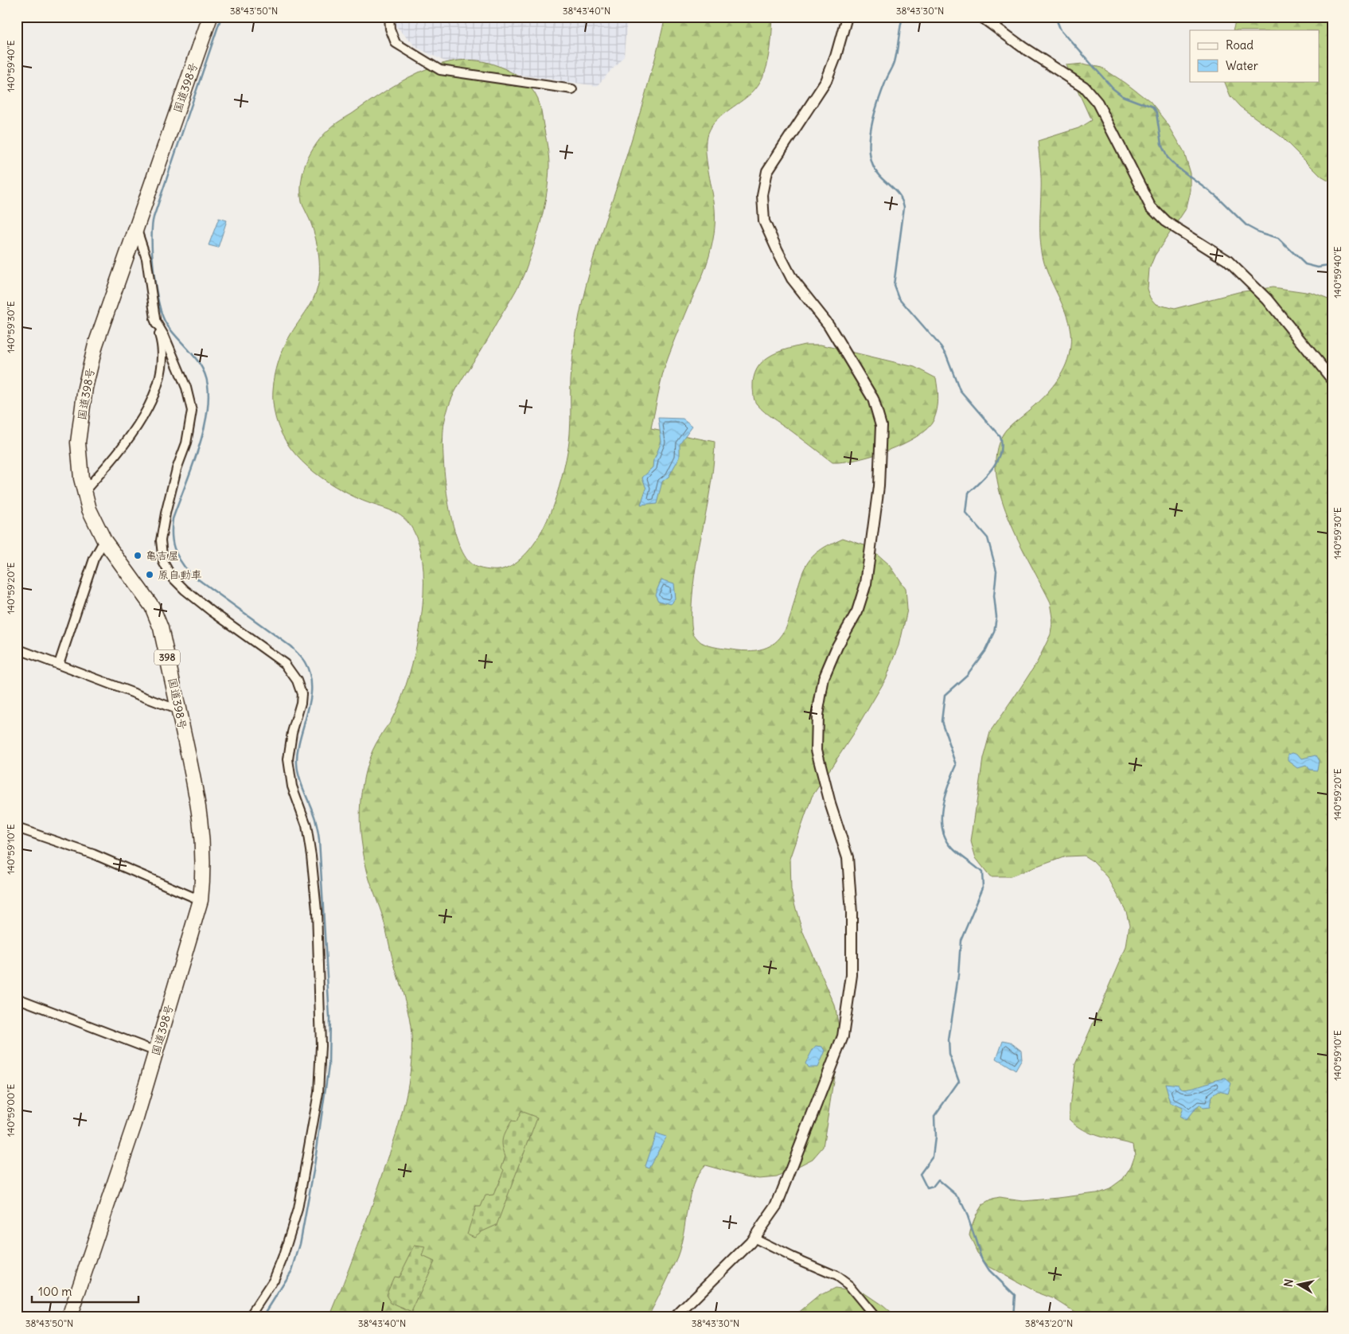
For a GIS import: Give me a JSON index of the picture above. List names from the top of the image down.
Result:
{
  "streets": {
    "highway": ["国道398号", "398"]
  },
  "places": ["亀吉屋", "原自動車"],
  "legend": ["Road", "Water"],
  "scale_bar": "100 m",
  "north": "left",
  "coordinates": [
    "38°43'50\"N",
    "38°43'40\"N",
    "38°43'30\"N",
    "140°59'40\"E",
    "140°59'30\"E",
    "140°59'20\"E",
    "140°59'10\"E",
    "140°59'00\"E",
    "38°43'20\"N"
  ]
}
